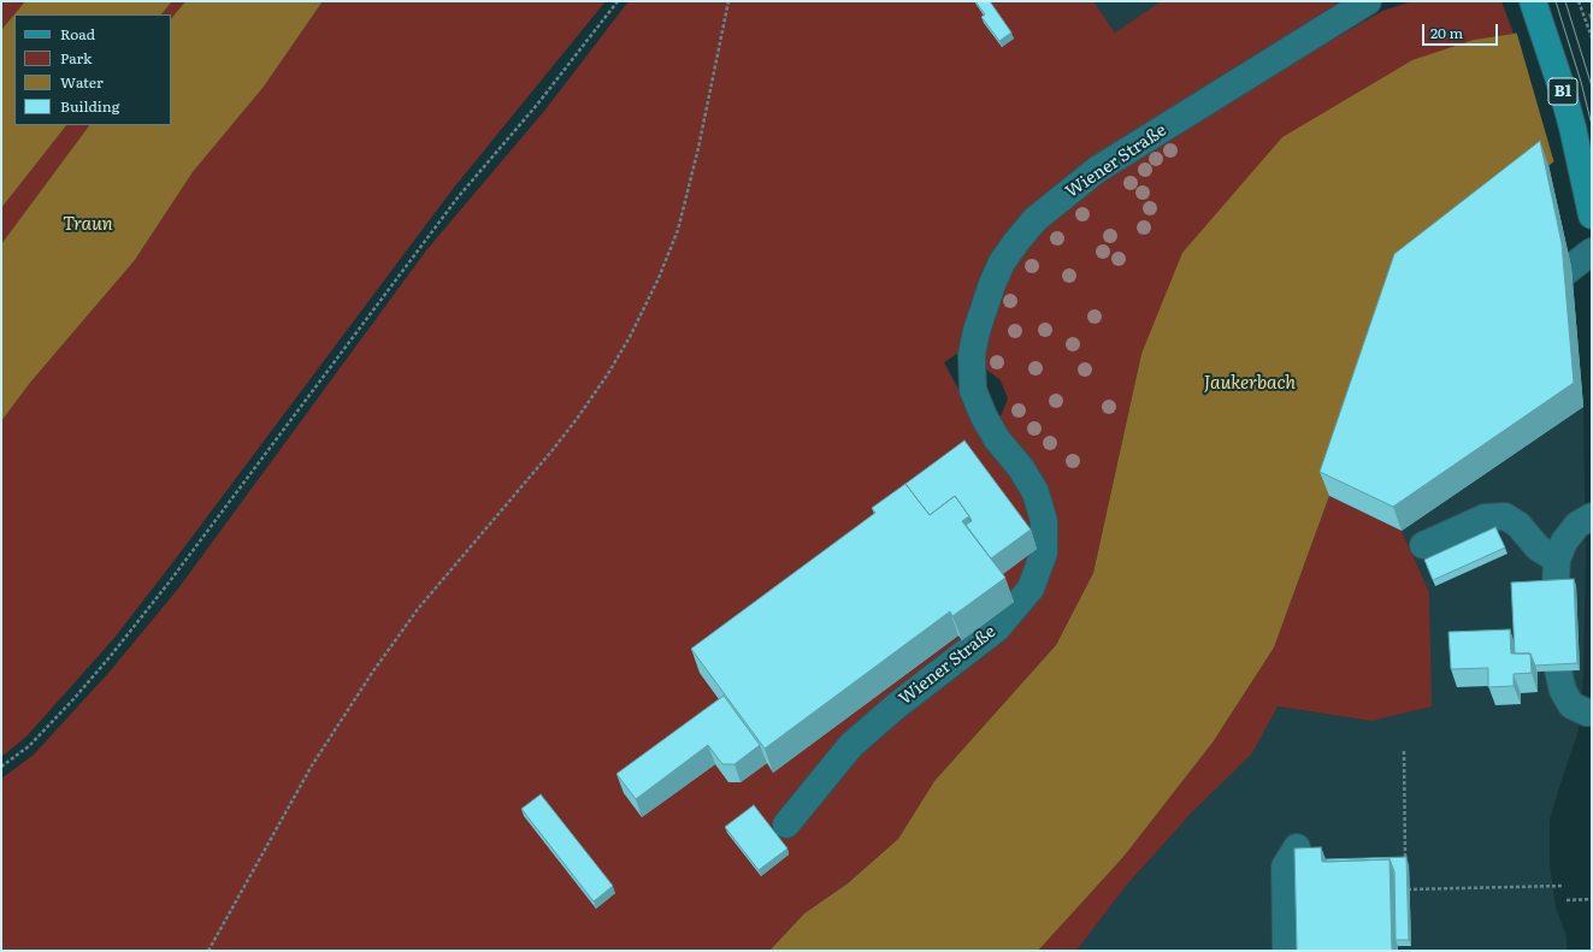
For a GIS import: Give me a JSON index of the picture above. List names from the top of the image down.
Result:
{
  "streets": {
    "main road": ["B1"],
    "street": ["Wiener Straße"]
  },
  "water": ["Traun", "Jaukerbach"],
  "legend": [
    "Road",
    "Park",
    "Water",
    "Building"
  ],
  "scale_bar": "20 m"
}
